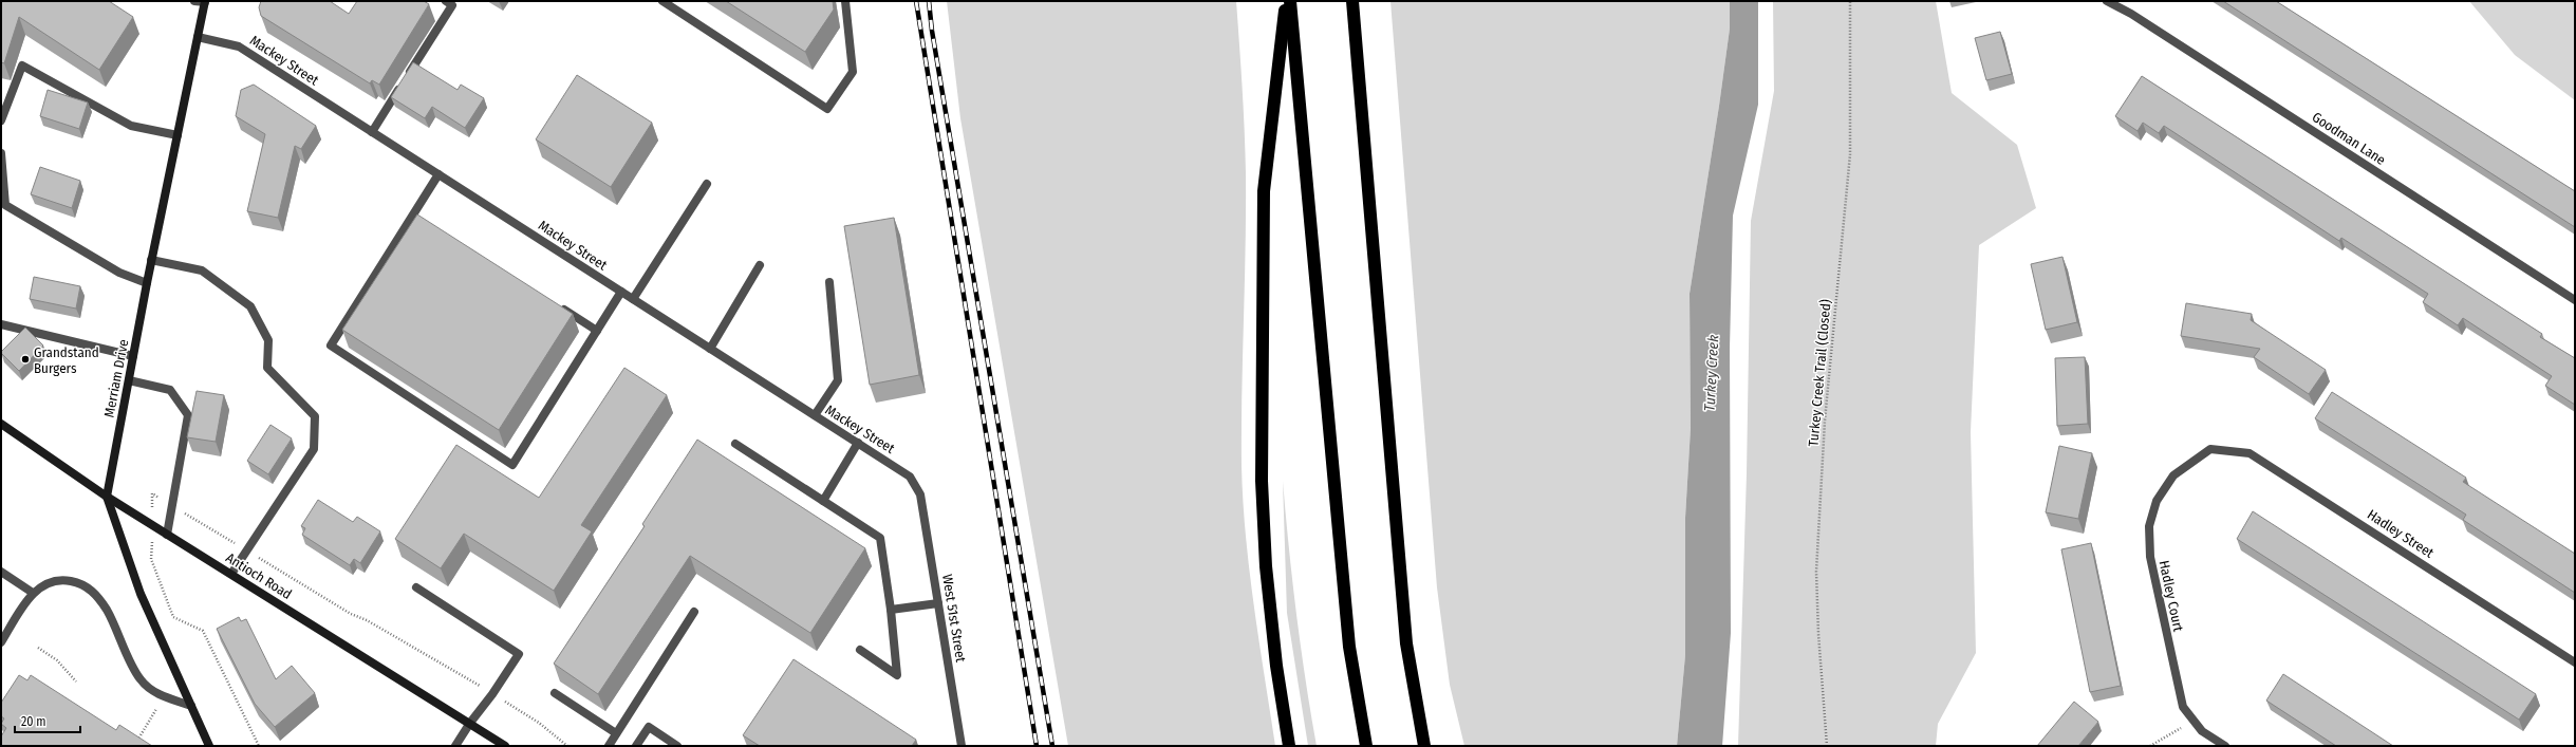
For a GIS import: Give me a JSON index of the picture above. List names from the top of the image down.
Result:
{
  "streets": {
    "main road": ["Merriam Drive", "Antioch Road"],
    "street": [
      "Mackey Street",
      "Goodman Lane",
      "Hadley Street",
      "Hadley Court",
      "West 51st Street"
    ],
    "path": ["Turkey Creek Trail (Closed)"]
  },
  "crossings": [
    ["Mackey Street", "Merriam Drive"],
    ["Mackey Street", "West 51st Street"],
    ["Merriam Drive", "Antioch Road"],
    ["Hadley Street", "Hadley Court"]
  ],
  "water": ["Turkey Creek"],
  "places": ["Grandstand Burgers"],
  "scale_bar": "20 m"
}
